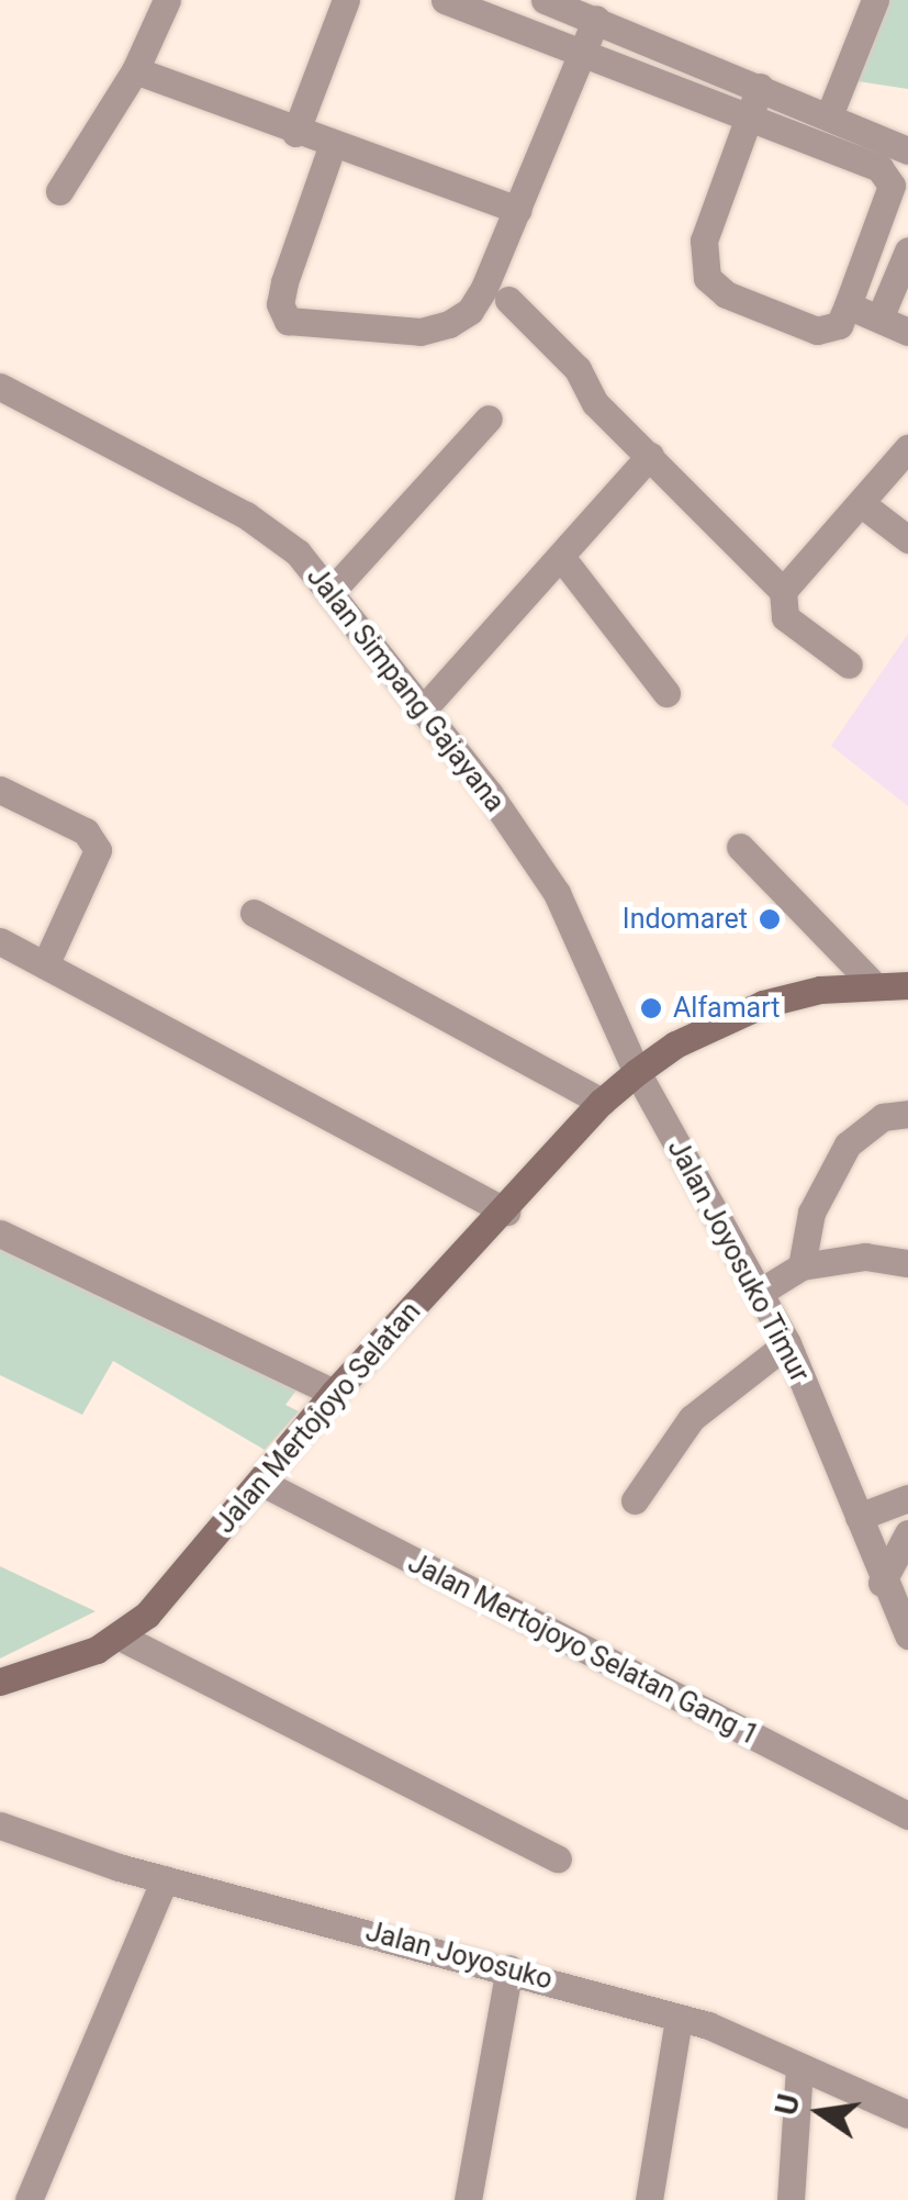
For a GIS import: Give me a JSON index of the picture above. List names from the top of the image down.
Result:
{
  "streets": {
    "main road": ["Jalan Mertojoyo Selatan"],
    "street": [
      "Jalan Simpang Gajayana",
      "Jalan Joyosuko Timur",
      "Jalan Mertojoyo Selatan Gang 1",
      "Jalan Joyosuko"
    ]
  },
  "crossings": [
    ["Jalan Simpang Gajayana", "Jalan Joyosuko Timur"],
    ["Jalan Simpang Gajayana", "Jalan Mertojoyo Selatan"],
    ["Jalan Joyosuko Timur", "Jalan Mertojoyo Selatan"],
    ["Jalan Mertojoyo Selatan", "Jalan Mertojoyo Selatan Gang 1"]
  ],
  "places": ["Indomaret", "Alfamart"],
  "north": "left"
}
